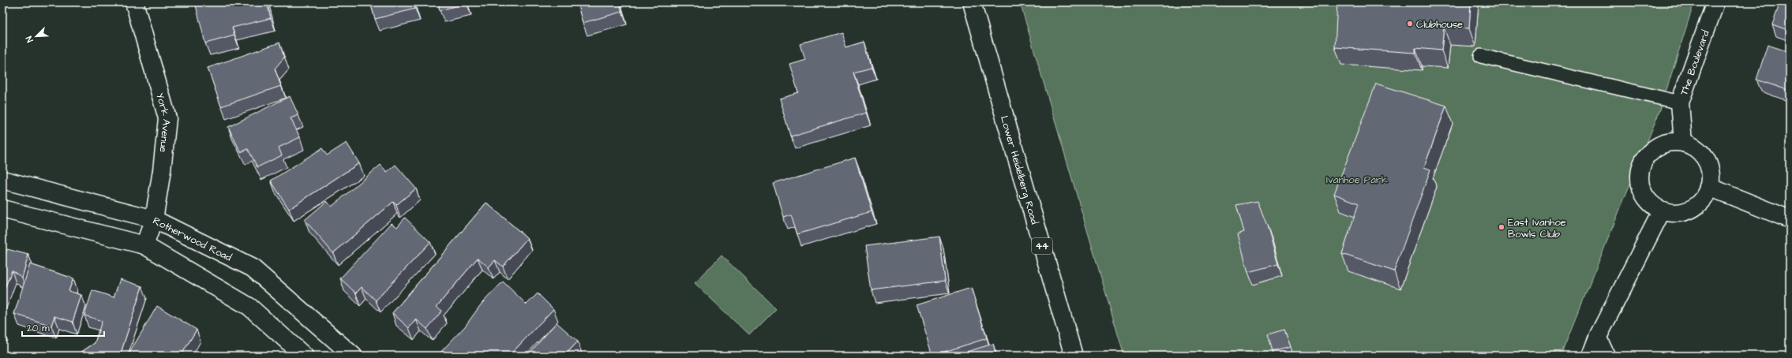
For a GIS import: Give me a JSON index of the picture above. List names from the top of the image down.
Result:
{
  "streets": {
    "street": [
      "The Boulevard",
      "York Avenue",
      "Lower Heidelberg Road",
      "Rotherwood Road",
      "44"
    ]
  },
  "crossings": [
    ["York Avenue", "Rotherwood Road"]
  ],
  "parks": ["Ivanhoe Park"],
  "places": ["Clubhouse", "East Ivanhoe Bowls Club"],
  "scale_bar": "20 m",
  "north": "bottom left"
}
